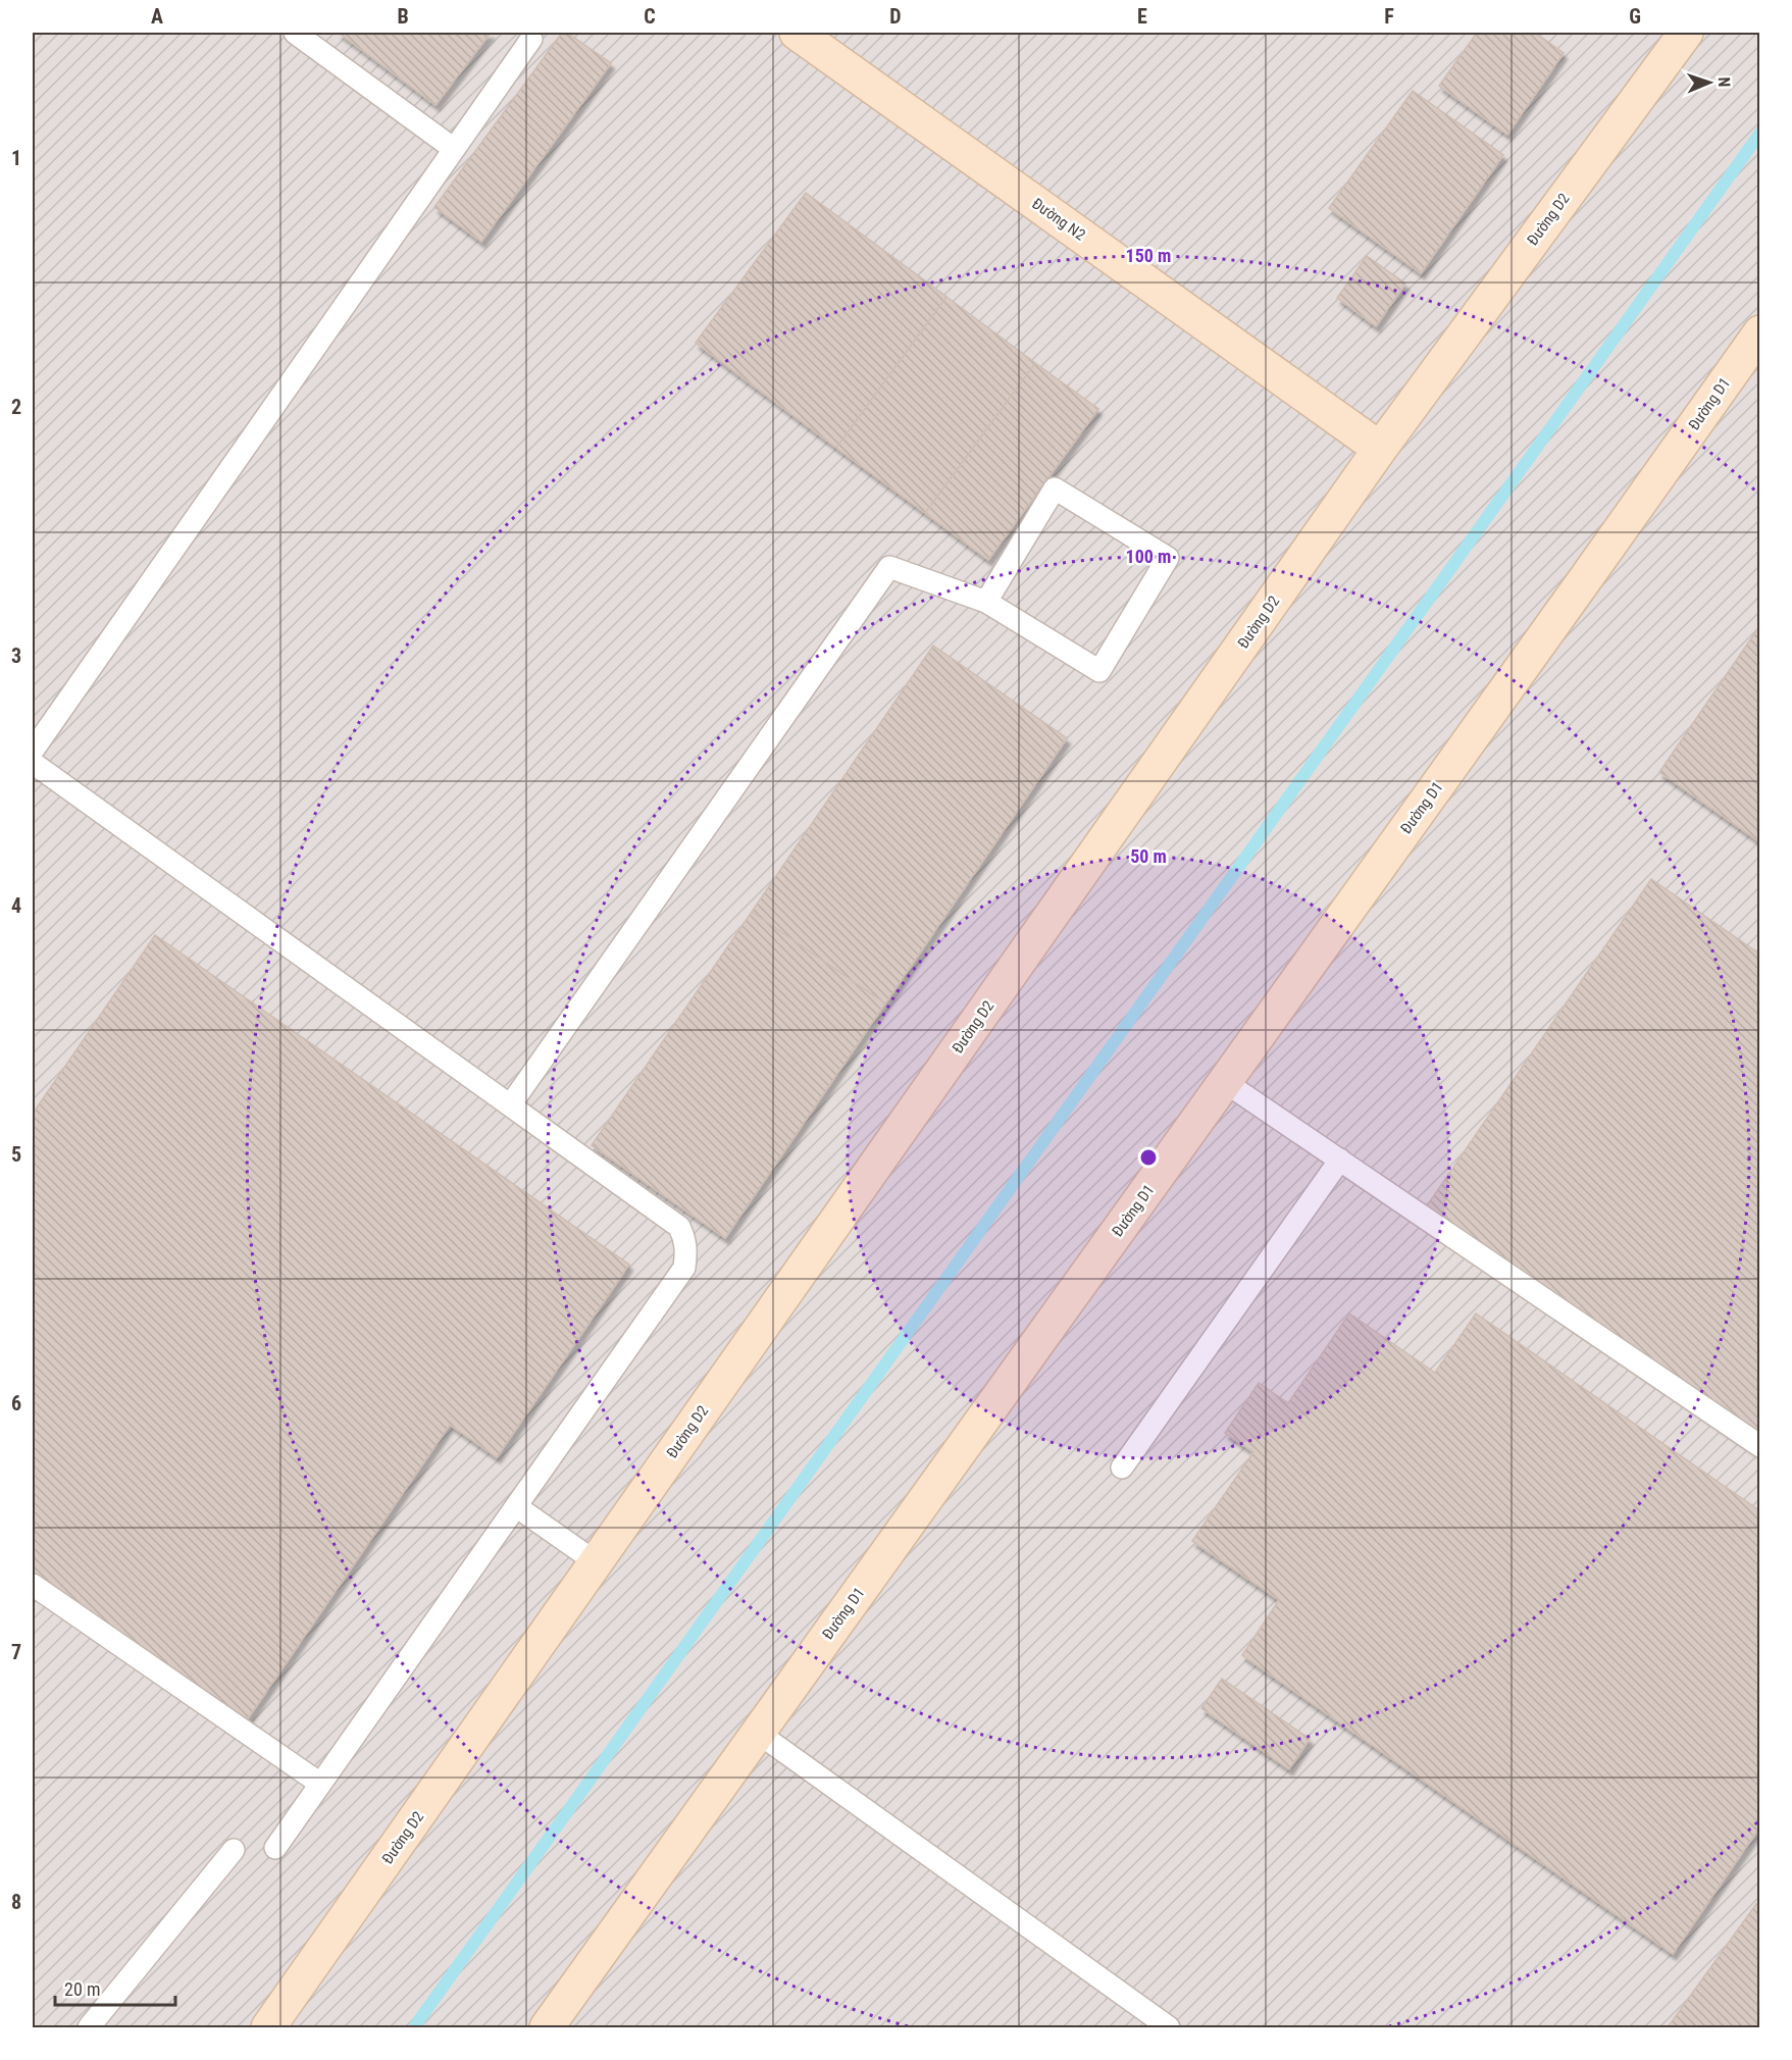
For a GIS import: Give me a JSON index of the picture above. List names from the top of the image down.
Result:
{
  "streets": {
    "street": ["Đường N2", "Đường D2", "Đường D1"]
  },
  "crossings": [
    ["Đường N2", "Đường D2"]
  ],
  "scale_bar": "20 m",
  "north": "right",
  "grid": {
    "columns": [
      "A",
      "B",
      "C",
      "D",
      "E",
      "F",
      "G"
    ],
    "rows": [
      "1",
      "2",
      "3",
      "4",
      "5",
      "6",
      "7",
      "8"
    ]
  },
  "rings": ["150 m", "100 m", "50 m"]
}
